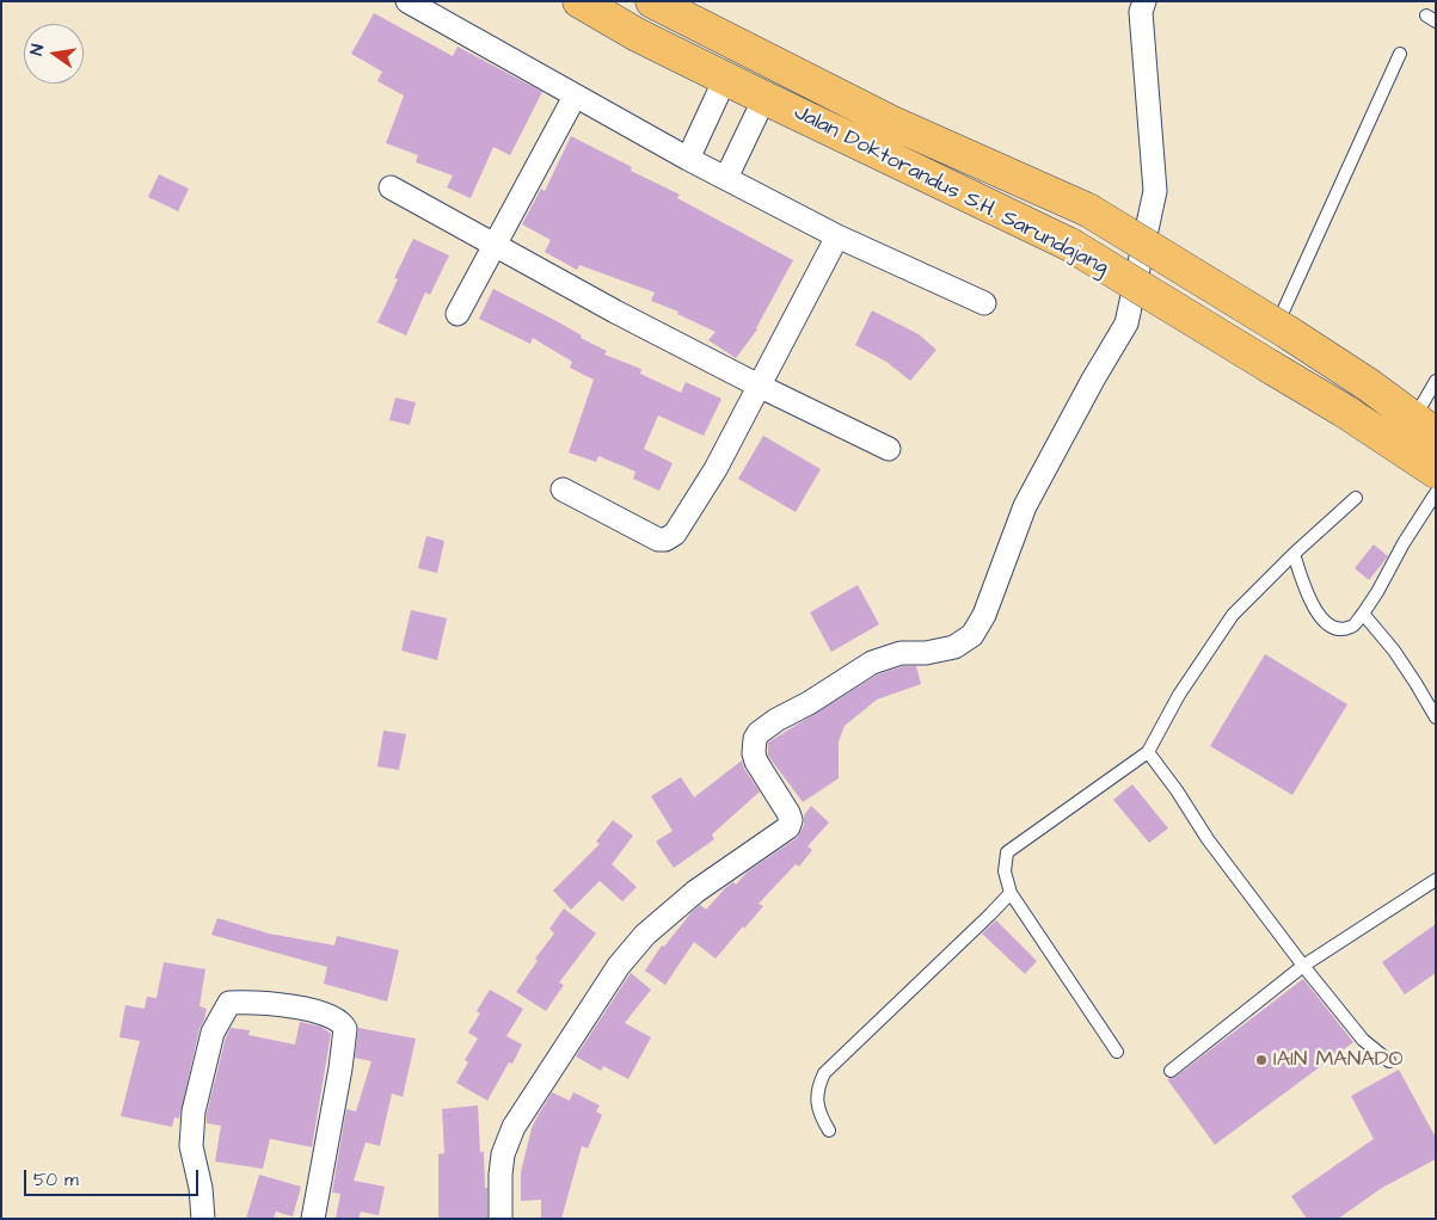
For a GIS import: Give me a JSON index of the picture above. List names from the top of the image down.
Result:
{
  "streets": {
    "highway": ["Jalan Doktorandus S.H. Sarundajang"]
  },
  "places": ["IAIN MANADO"],
  "scale_bar": "50 m",
  "north": "left"
}
